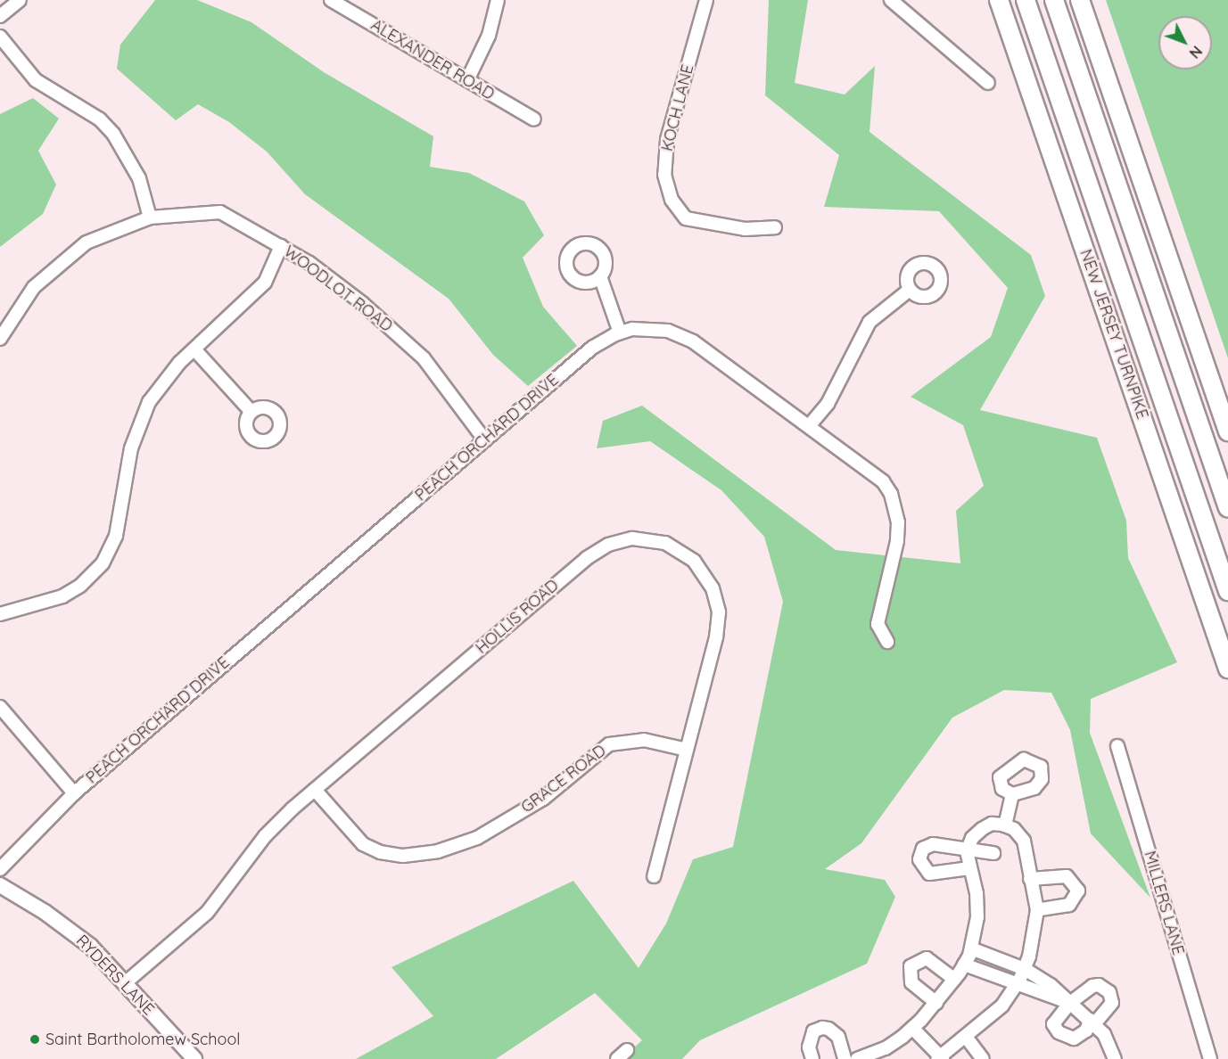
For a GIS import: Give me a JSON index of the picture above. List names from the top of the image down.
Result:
{
  "streets": {
    "highway": ["NEW JERSEY TURNPIKE"],
    "main road": ["RYDERS LANE"],
    "street": [
      "ALEXANDER ROAD",
      "KOCH LANE",
      "WOODLOT ROAD",
      "PEACH ORCHARD DRIVE",
      "HOLLIS ROAD",
      "GRACE ROAD",
      "MILLERS LANE"
    ]
  },
  "crossings": [
    ["WOODLOT ROAD", "PEACH ORCHARD DRIVE"],
    ["HOLLIS ROAD", "GRACE ROAD"],
    ["HOLLIS ROAD", "RYDERS LANE"]
  ],
  "places": ["Saint Bartholomew School"],
  "north": "bottom right"
}
